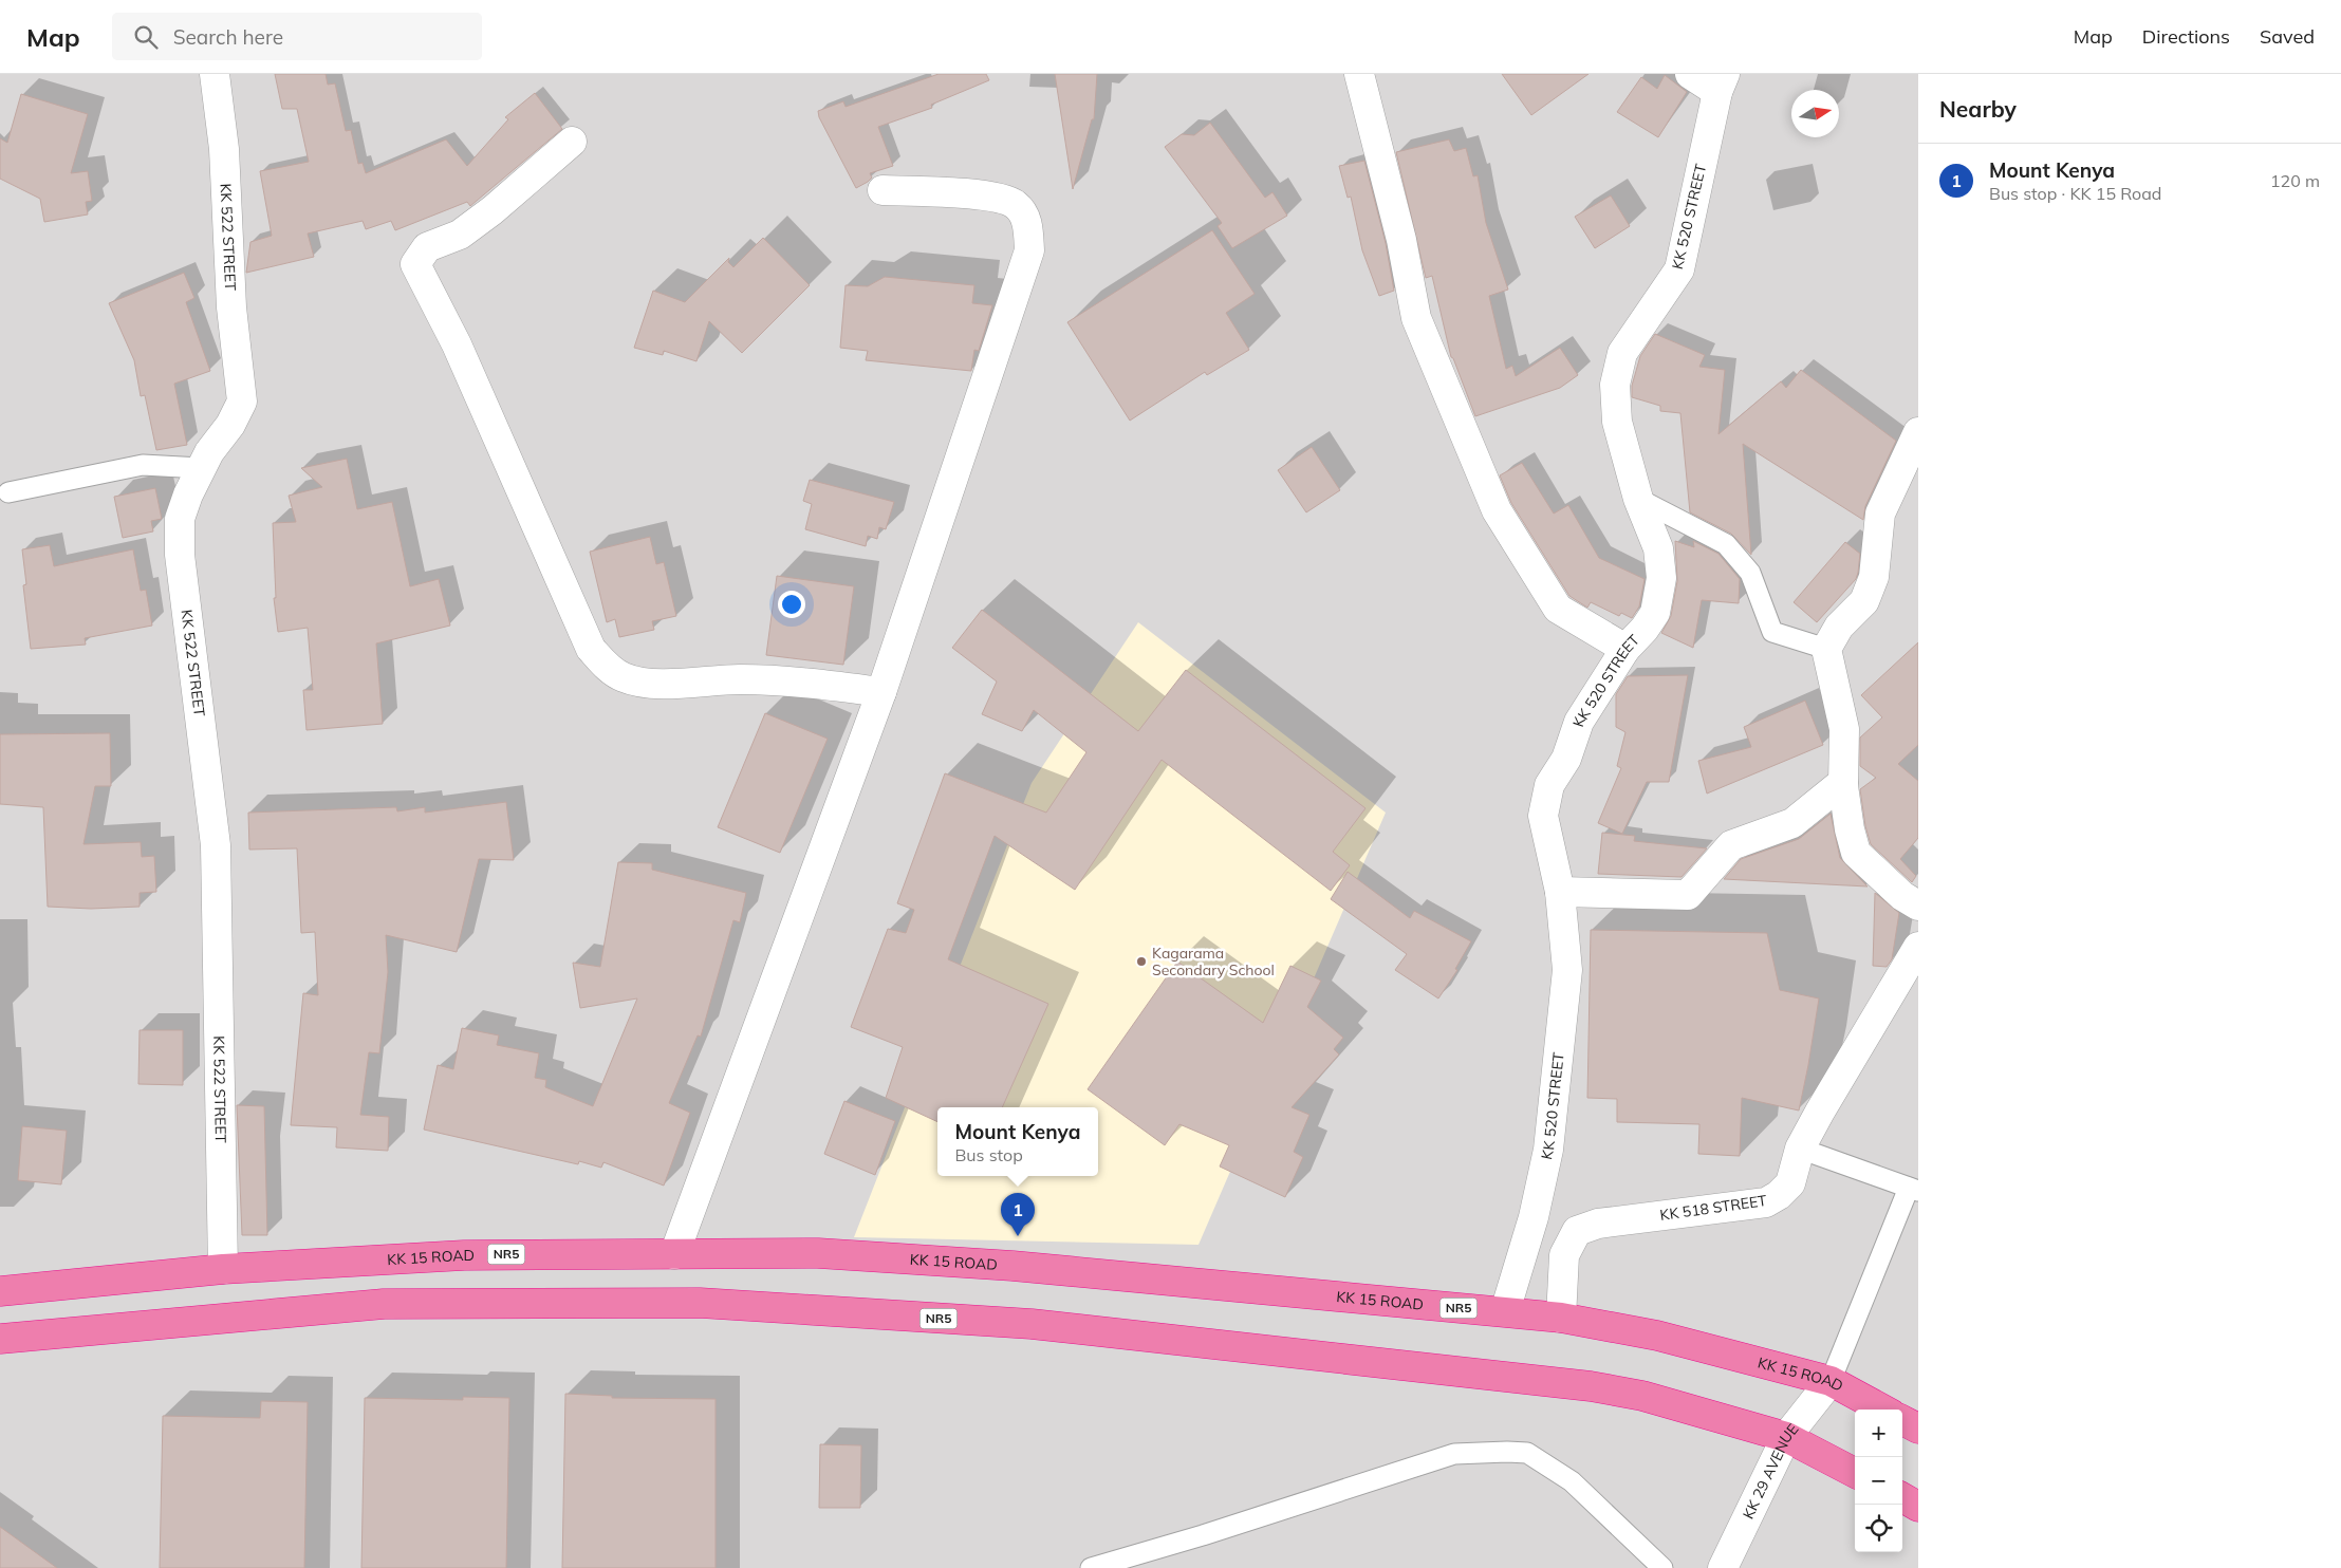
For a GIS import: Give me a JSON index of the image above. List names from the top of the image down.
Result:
{
  "streets": {
    "highway": ["NR5", "KK 15 ROAD"],
    "street": [
      "KK 520 STREET",
      "KK 522 STREET",
      "KK 518 STREET",
      "KK 29 AVENUE"
    ]
  },
  "crossings": [
    ["KK 520 STREET", "KK 15 ROAD"],
    ["KK 522 STREET", "KK 15 ROAD"],
    ["KK 518 STREET", "KK 15 ROAD"],
    ["NR5", "KK 29 AVENUE"],
    ["KK 15 ROAD", "KK 29 AVENUE"]
  ],
  "places": ["Kagarama Secondary School"],
  "north": "right",
  "page": {
    "header": "Map",
    "search": "Search here",
    "nav": ["Map", "Directions", "Saved"],
    "heading": "Nearby",
    "list": [
      {
        "mark": "1",
        "name": "Mount Kenya",
        "note": "Bus stop · KK 15 Road",
        "value": "120 m"
      }
    ],
    "popup": ["Mount Kenya", "Bus stop"],
    "pins": "1",
    "map_buttons": ["+", "−"]
  }
}
